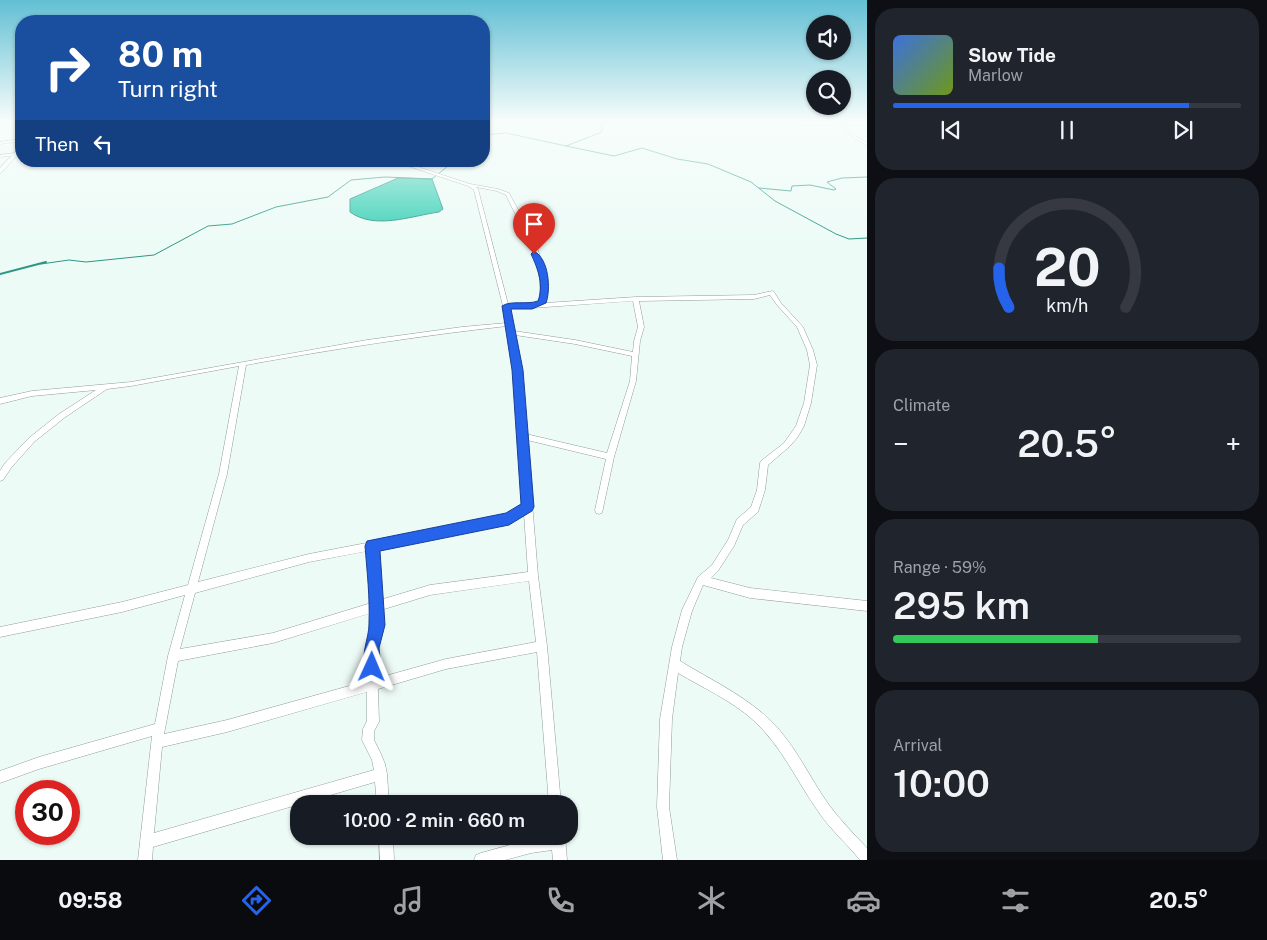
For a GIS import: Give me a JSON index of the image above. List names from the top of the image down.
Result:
{
  "page": {
    "turn": ["80 m", "Turn right"],
    "song": ["Slow Tide", "Marlow"],
    "then": "Then",
    "tile": [
      "Climate",
      ["Range · 59%", "295 km"],
      ["Arrival", "10:00"]
    ],
    "heat": ["−", "20.5°", "+"],
    "limit": "30",
    "trip": "10:00 · 2 min · 660 m",
    "tabs": ["09:58", "20.5°"],
    "gauge": ["20", "km/h"]
  }
}
